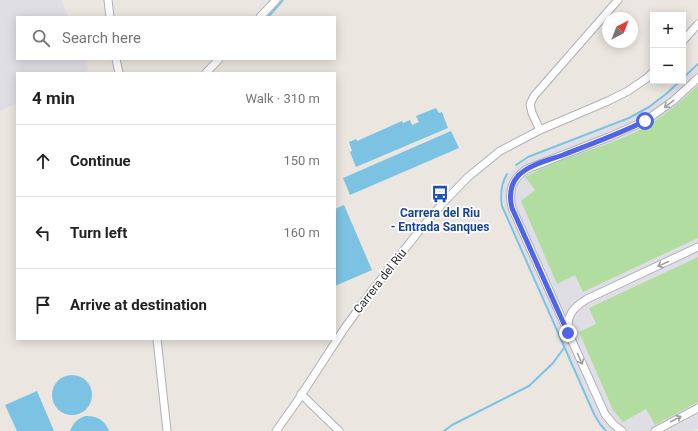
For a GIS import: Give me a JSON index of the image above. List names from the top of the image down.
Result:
{
  "streets": {
    "street": ["Carrera del Riu"]
  },
  "places": {
    "bus stop": ["Carrera del Riu - Entrada Sanques"]
  },
  "north": "top right",
  "page": {
    "map_buttons": ["+", "−"],
    "search": "Search here",
    "heading": ["4 min", "Walk · 310 m"],
    "list": [
      ["Continue", "150 m"],
      ["Turn left", "160 m"],
      "Arrive at destination"
    ]
  }
}
